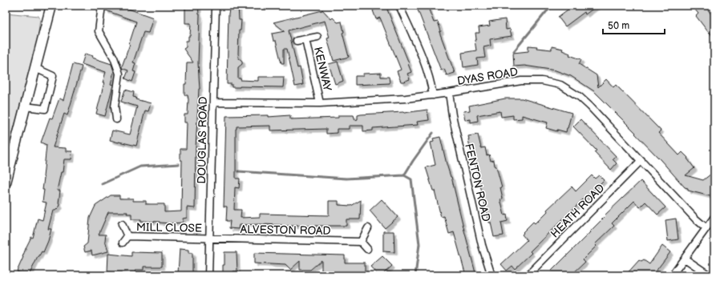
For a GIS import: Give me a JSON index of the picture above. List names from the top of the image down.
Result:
{
  "streets": {
    "street": [
      "KENWAY",
      "DYAS ROAD",
      "DOUGLAS ROAD",
      "FENTON ROAD",
      "HEATH ROAD",
      "MILL CLOSE",
      "ALVESTON ROAD"
    ]
  },
  "crossings": [
    ["KENWAY", "DYAS ROAD"],
    ["DYAS ROAD", "DOUGLAS ROAD"],
    ["DYAS ROAD", "FENTON ROAD"],
    ["DYAS ROAD", "HEATH ROAD"],
    ["DOUGLAS ROAD", "MILL CLOSE"],
    ["DOUGLAS ROAD", "ALVESTON ROAD"],
    ["MILL CLOSE", "ALVESTON ROAD"]
  ],
  "scale_bar": "50 m"
}
